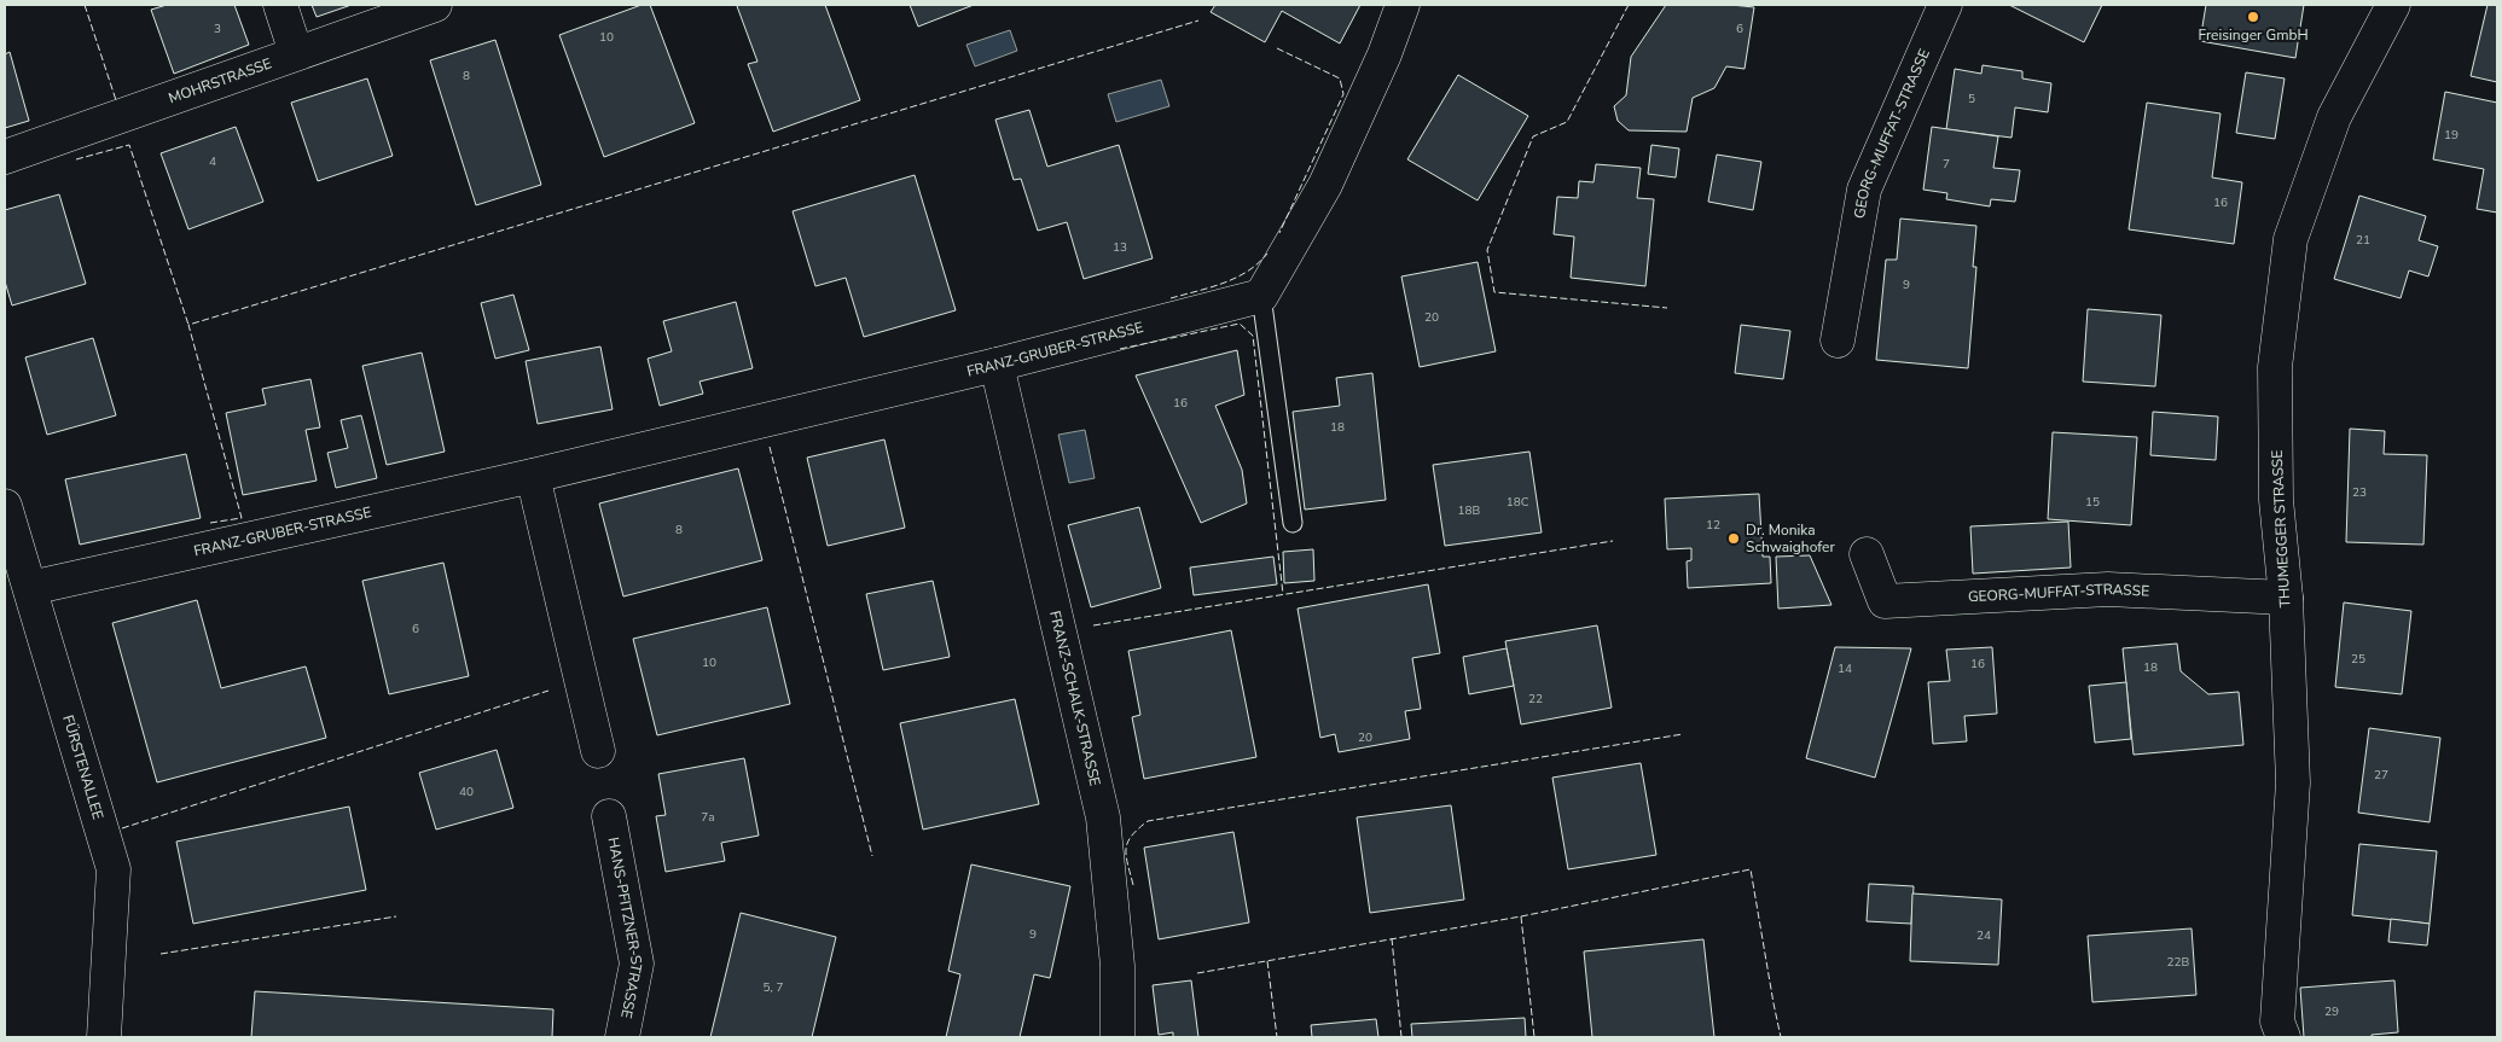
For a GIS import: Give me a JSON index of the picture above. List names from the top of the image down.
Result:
{
  "streets": {
    "street": [
      "MOHRSTRASSE",
      "GEORG-MUFFAT-STRASSE",
      "FRANZ-GRUBER-STRASSE",
      "THUMEGGER STRASSE",
      "FRANZ-SCHALK-STRASSE",
      "FÜRSTENALLEE",
      "HANS-PFITZNER-STRASSE"
    ]
  },
  "crossings": [
    ["GEORG-MUFFAT-STRASSE", "THUMEGGER STRASSE"],
    ["FRANZ-GRUBER-STRASSE", "FRANZ-SCHALK-STRASSE"],
    ["FRANZ-GRUBER-STRASSE", "FÜRSTENALLEE"]
  ],
  "places": ["Freisinger GmbH", "Dr. Monika Schwaighofer"],
  "house_numbers": [
    "3",
    "6",
    "10",
    "8",
    "5",
    "19",
    "4",
    "7",
    "16",
    "21",
    "13",
    "9",
    "20",
    "16",
    "18",
    "23",
    "18C",
    "15",
    "18B",
    "12",
    "8",
    "6",
    "25",
    "10",
    "16",
    "18",
    "14",
    "22",
    "20",
    "27",
    "40",
    "7a",
    "9",
    "24",
    "22B",
    "5, 7",
    "29"
  ]
}
